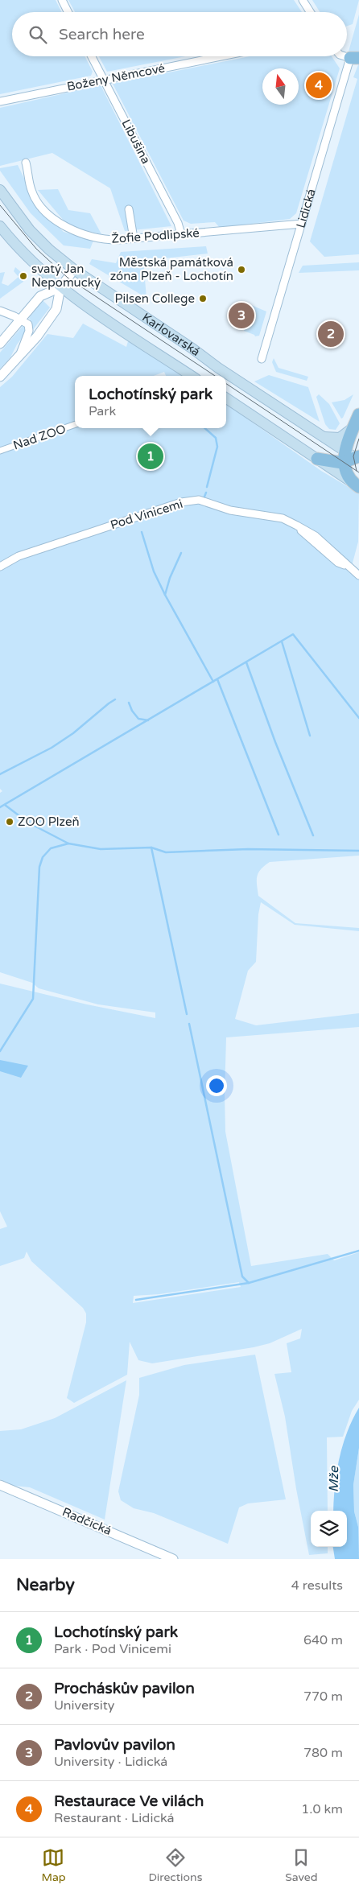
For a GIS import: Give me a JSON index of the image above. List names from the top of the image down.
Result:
{
  "streets": {
    "main road": ["Karlovarská"],
    "street": [
      "Boženy Němcové",
      "Libušina",
      "Lidická",
      "Žofie Podlipské",
      "Nad ZOO",
      "Pod Vinicemi",
      "Radčická"
    ]
  },
  "crossings": [
    ["Boženy Němcové", "Libušina"],
    ["Libušina", "Žofie Podlipské"],
    ["Lidická", "Žofie Podlipské"]
  ],
  "water": ["Mže"],
  "places": [
    "Městská památková zóna Plzeň - Lochotín",
    "svatý Jan Nepomucký",
    "Pilsen College",
    "ZOO Plzeň"
  ],
  "north": "top",
  "page": {
    "search": "Search here",
    "pins": [
      "4",
      "3",
      "2",
      "1"
    ],
    "popup": ["Lochotínský park", "Park"],
    "heading": ["Nearby", "4 results"],
    "list": [
      {
        "mark": "1",
        "name": "Lochotínský park",
        "note": "Park · Pod Vinicemi",
        "value": "640 m"
      },
      {
        "mark": "2",
        "name": "Procháskův pavilon",
        "note": "University",
        "value": "770 m"
      },
      {
        "mark": "3",
        "name": "Pavlovův pavilon",
        "note": "University · Lidická",
        "value": "780 m"
      },
      {
        "mark": "4",
        "name": "Restaurace Ve vilách",
        "note": "Restaurant · Lidická",
        "value": "1.0 km"
      }
    ],
    "nav": ["Map", "Directions", "Saved"]
  }
}
